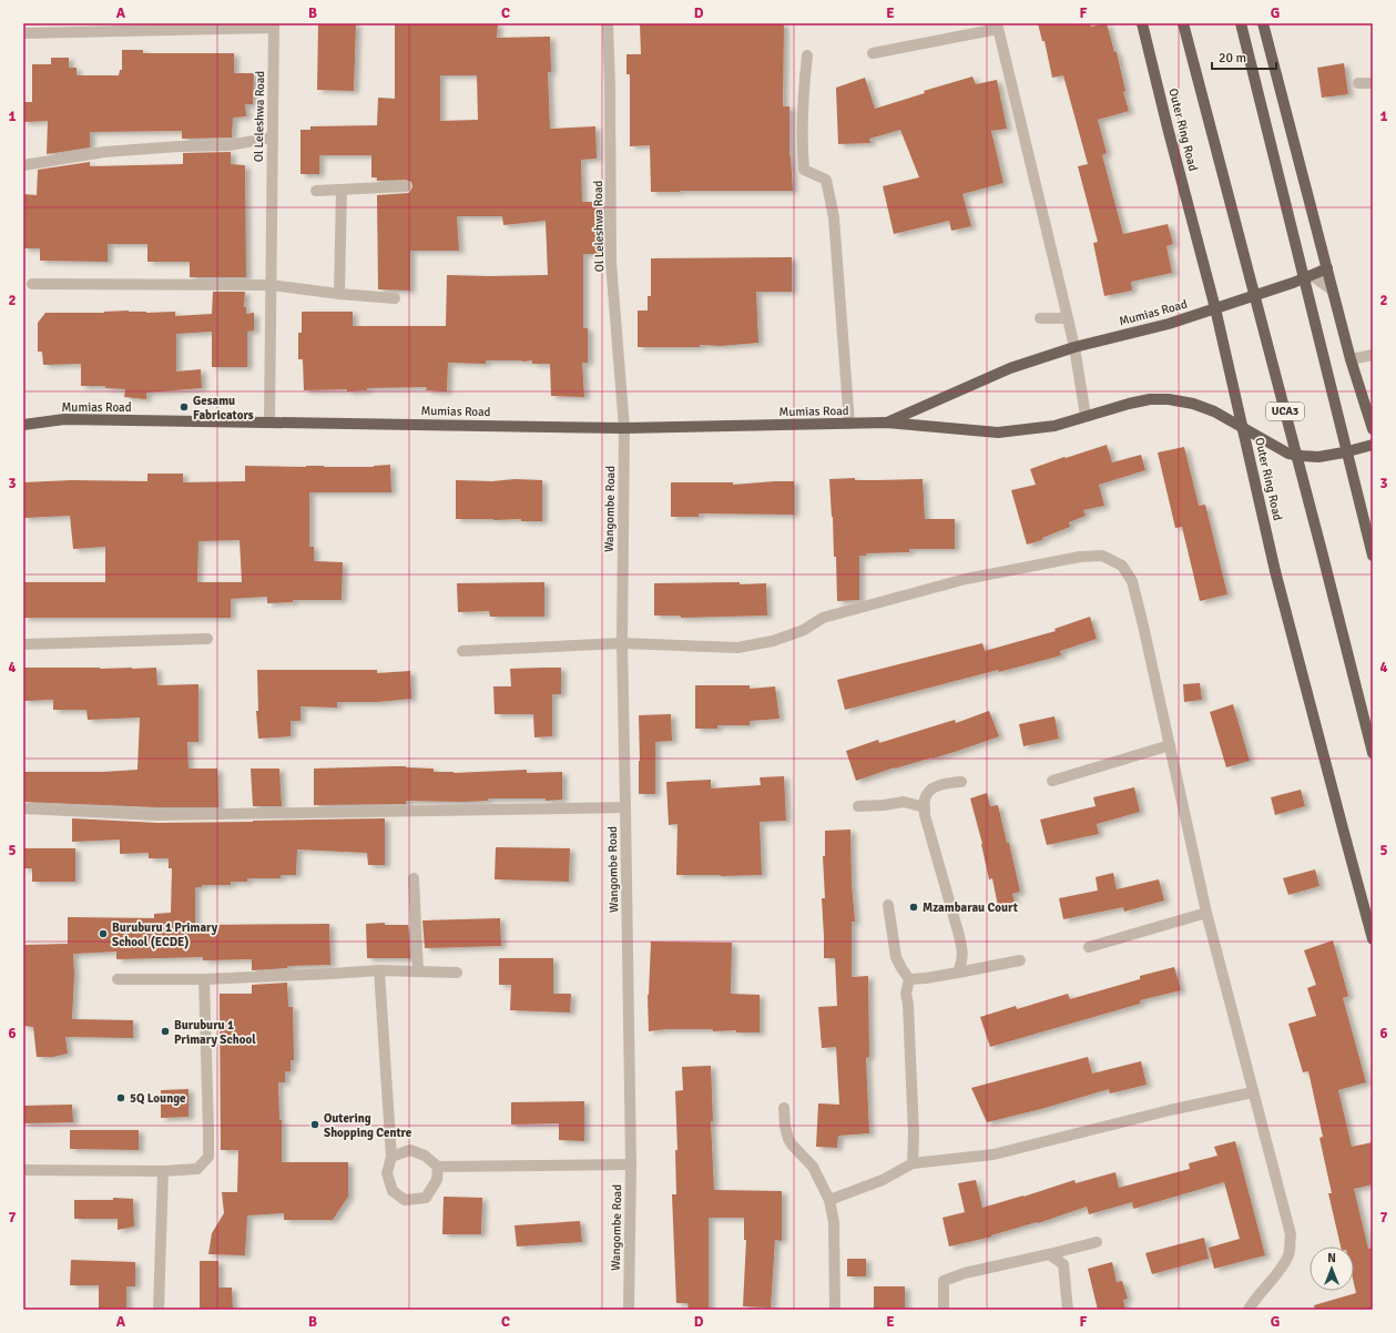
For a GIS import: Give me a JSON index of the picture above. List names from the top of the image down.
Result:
{
  "streets": {
    "main road": ["Outer Ring Road", "Mumias Road", "UCA3"],
    "street": ["Ol Leleshwa Road", "Wangombe Road"]
  },
  "crossings": [
    ["Ol Leleshwa Road", "Mumias Road"],
    ["Ol Leleshwa Road", "Wangombe Road"],
    ["Outer Ring Road", "Mumias Road"],
    ["Mumias Road", "Wangombe Road"]
  ],
  "places": [
    "Gesamu Fabricators",
    "Mzambarau Court",
    "Buruburu 1 Primary School (ECDE)",
    "Buruburu 1 Primary School",
    "5Q Lounge",
    "Outering Shopping Centre"
  ],
  "scale_bar": "20 m",
  "north": "top",
  "grid": {
    "columns": [
      "A",
      "B",
      "C",
      "D",
      "E",
      "F",
      "G"
    ],
    "rows": [
      "1",
      "2",
      "3",
      "4",
      "5",
      "6",
      "7"
    ]
  }
}
